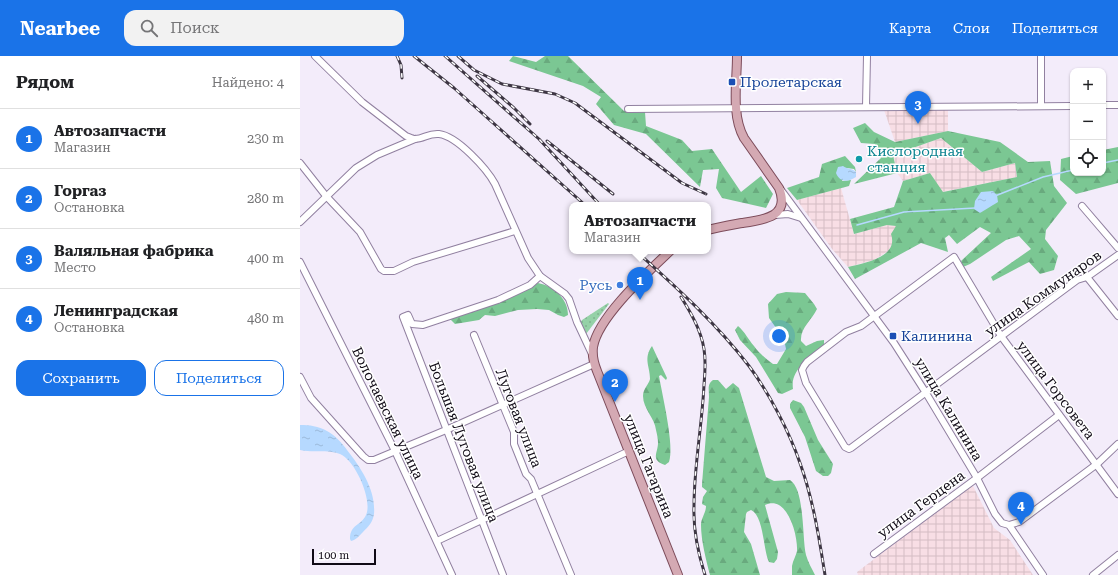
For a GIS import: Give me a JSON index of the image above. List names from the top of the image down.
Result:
{
  "streets": {
    "main road": ["улица Гагарина"],
    "street": [
      "улица Коммунаров",
      "улица Горсовета",
      "улица Калинина",
      "Волочаевская улица",
      "Луговая улица",
      "Большая Луговая улица",
      "улица Герцена"
    ]
  },
  "crossings": [
    ["улица Коммунаров", "улица Горсовета"],
    ["улица Коммунаров", "улица Калинина"],
    ["улица Горсовета", "улица Калинина"],
    ["улица Горсовета", "улица Герцена"],
    ["улица Калинина", "улица Герцена"]
  ],
  "places": {
    "transit": ["Пролетарская", "Калинина"],
    "other": ["Кислородная станция", "Русь"]
  },
  "scale_bar": "100 m",
  "page": {
    "header": "Nearbee",
    "search": "Поиск",
    "nav": ["Карта", "Слои", "Поделиться"],
    "heading": ["Рядом", "Найдено: 4"],
    "map_buttons": ["+", "−"],
    "pins": [
      "3",
      "1",
      "2",
      "4"
    ],
    "list": [
      {
        "mark": "1",
        "name": "Автозапчасти",
        "note": "Магазин",
        "value": "230 m"
      },
      {
        "mark": "2",
        "name": "Горгаз",
        "note": "Остановка",
        "value": "280 m"
      },
      {
        "mark": "3",
        "name": "Валяльная фабрика",
        "note": "Место",
        "value": "400 m"
      },
      {
        "mark": "4",
        "name": "Ленинградская",
        "note": "Остановка",
        "value": "480 m"
      }
    ],
    "popup": ["Автозапчасти", "Магазин"],
    "buttons": ["Сохранить", "Поделиться"],
    "scale": "100 m"
  }
}
